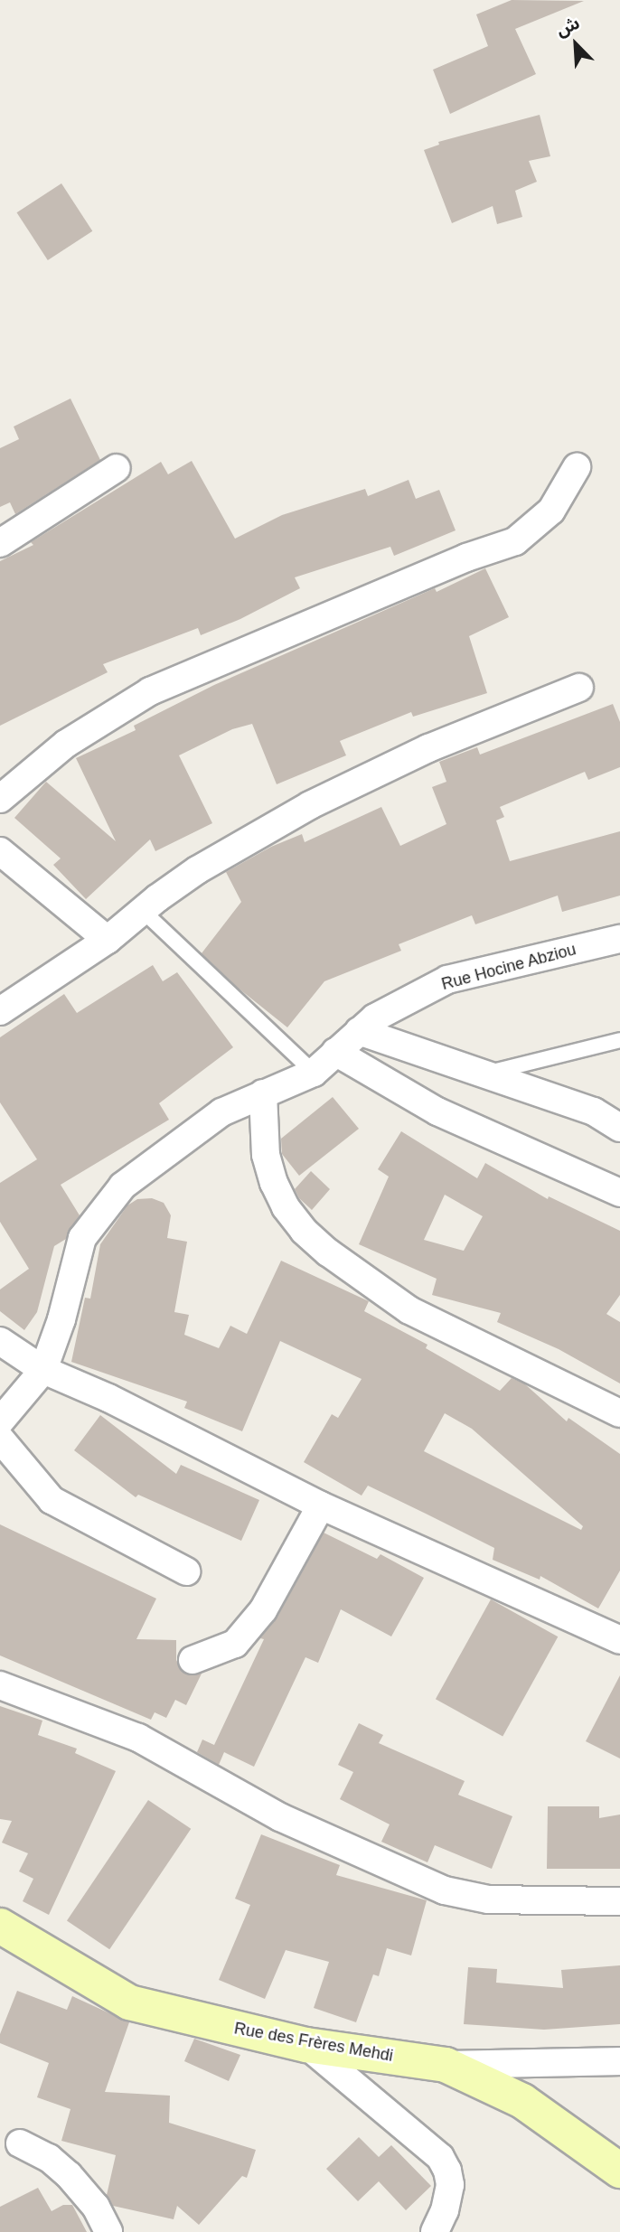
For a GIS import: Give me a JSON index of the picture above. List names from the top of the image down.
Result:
{
  "streets": {
    "main road": ["Rue des Frères Mehdi"],
    "street": ["Rue Hocine Abziou"]
  },
  "north": "top left"
}
